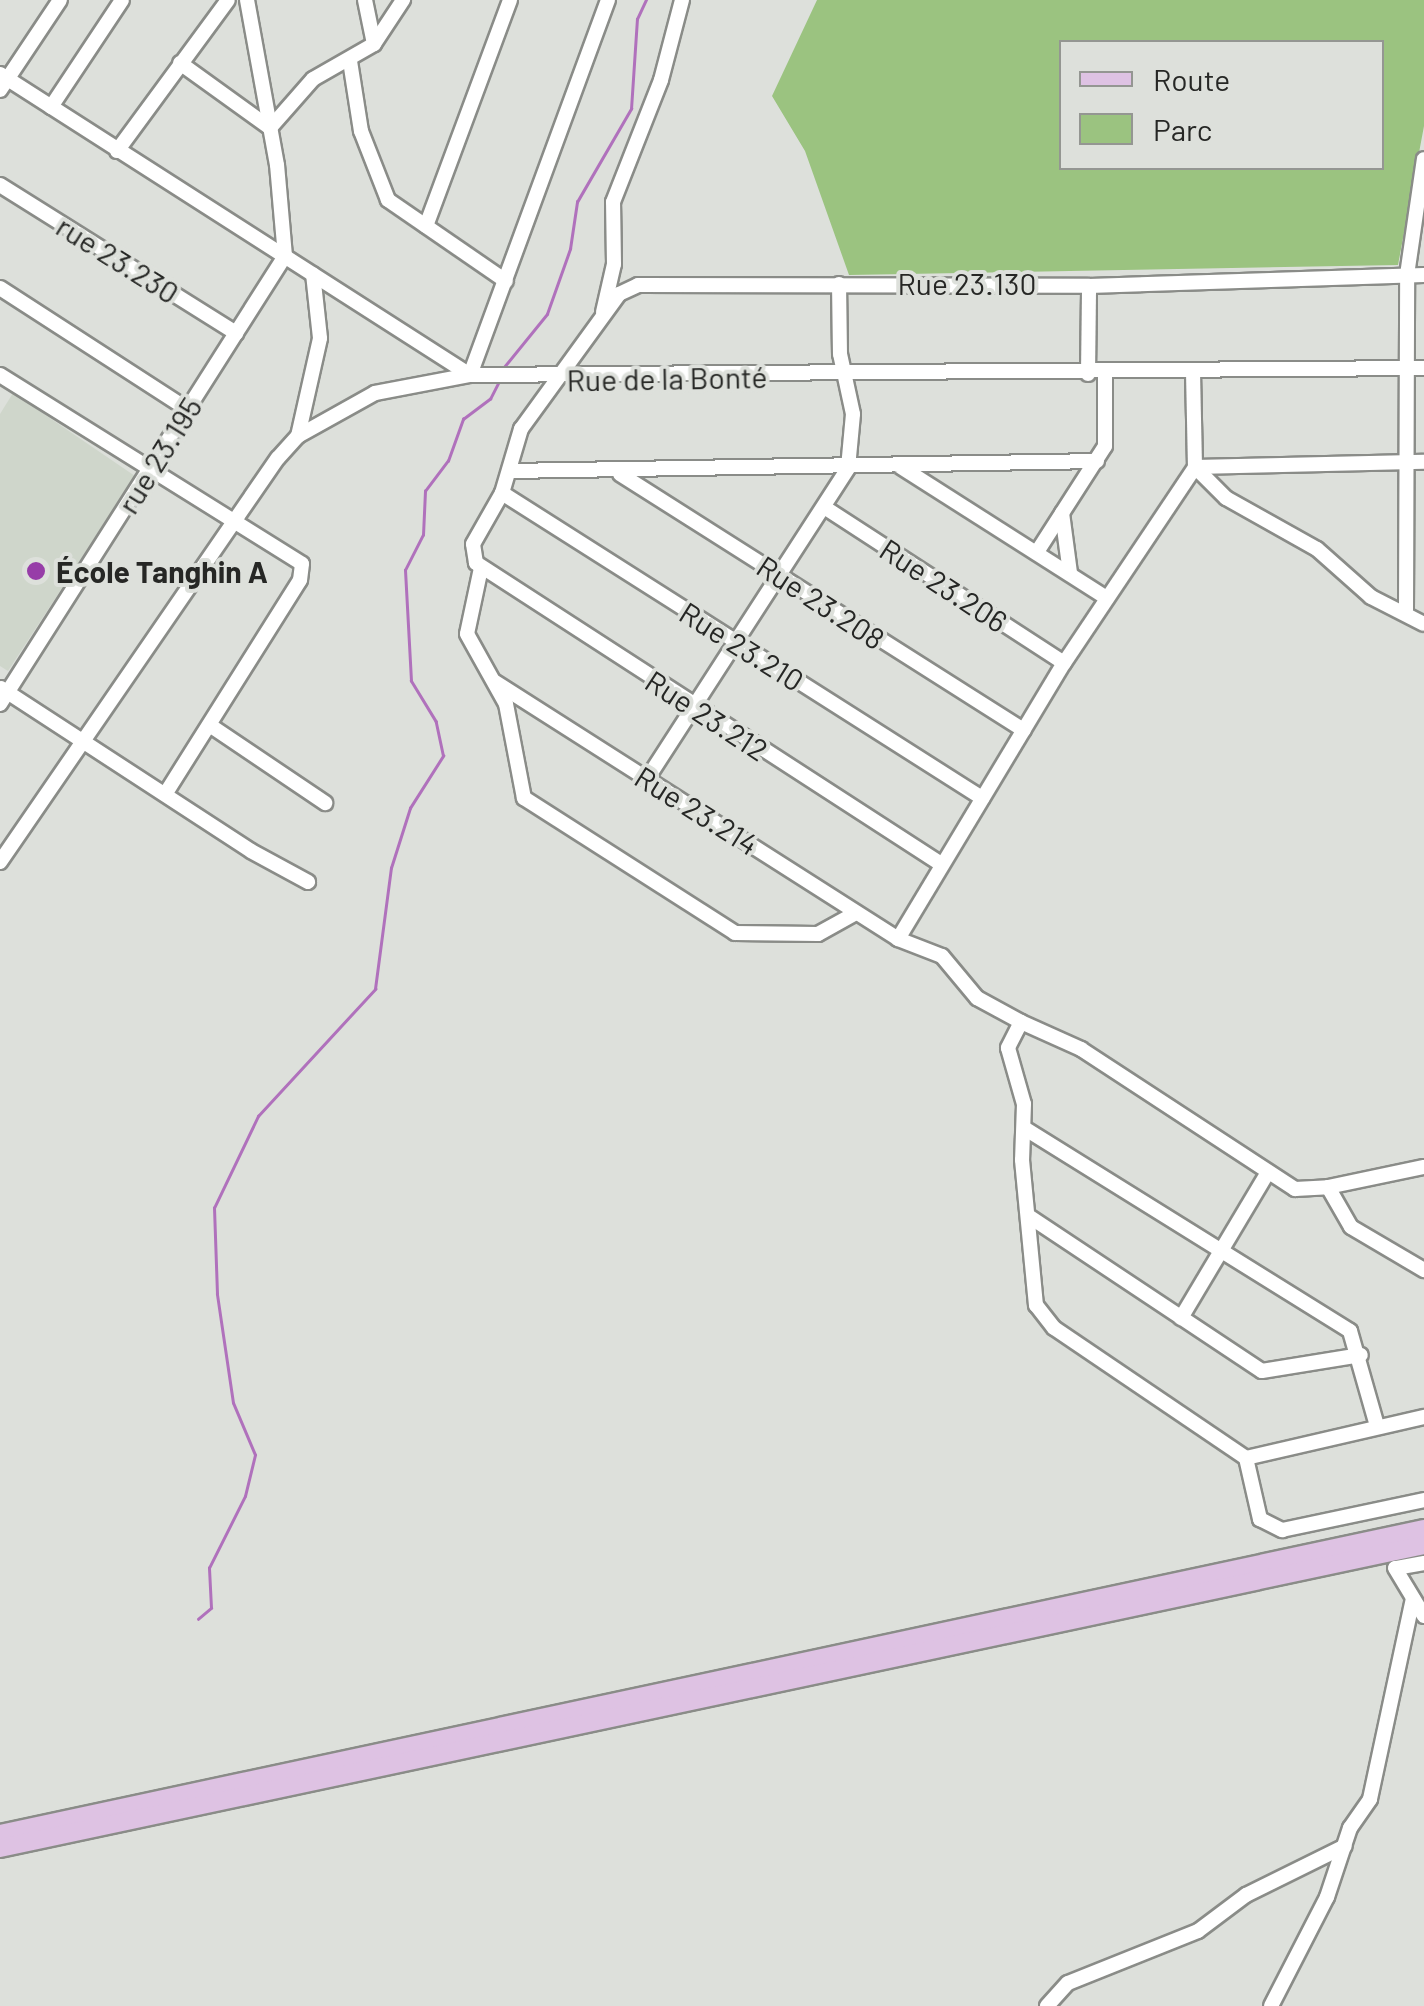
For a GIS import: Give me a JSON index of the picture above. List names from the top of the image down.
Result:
{
  "streets": {
    "street": [
      "rue 23.230",
      "Rue 23.130",
      "Rue de la Bonté",
      "rue 23.195",
      "Rue 23.206",
      "Rue 23.208",
      "Rue 23.210",
      "Rue 23.212",
      "Rue 23.214"
    ]
  },
  "crossings": [
    ["rue 23.230", "rue 23.195"],
    ["Rue 23.130", "Rue de la Bonté"],
    ["Rue 23.130", "Rue 23.210"],
    ["Rue 23.130", "Rue 23.212"],
    ["Rue 23.130", "Rue 23.214"]
  ],
  "places": ["École Tanghin A"],
  "legend": ["Route", "Parc"]
}
